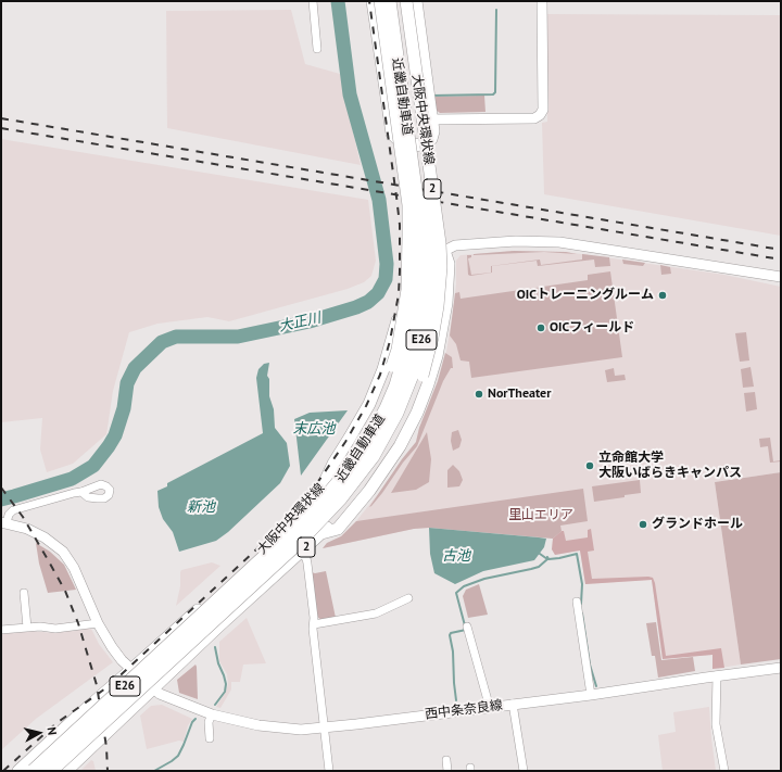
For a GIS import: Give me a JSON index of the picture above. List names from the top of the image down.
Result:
{
  "streets": {
    "highway": ["近畿自動車道", "E26"],
    "main road": ["大阪中央環状線", "2"],
    "street": ["西中条奈良線"]
  },
  "crossings": [
    ["大阪中央環状線", "西中条奈良線"]
  ],
  "water": [
    "大正川",
    "末広池",
    "新池",
    "古池"
  ],
  "parks": ["里山エリア"],
  "places": [
    "OICトレーニングルーム",
    "OICフィールド",
    "NorTheater",
    "立命館大学 大阪いばらきキャンパス",
    "グランドホール"
  ],
  "north": "right"
}
